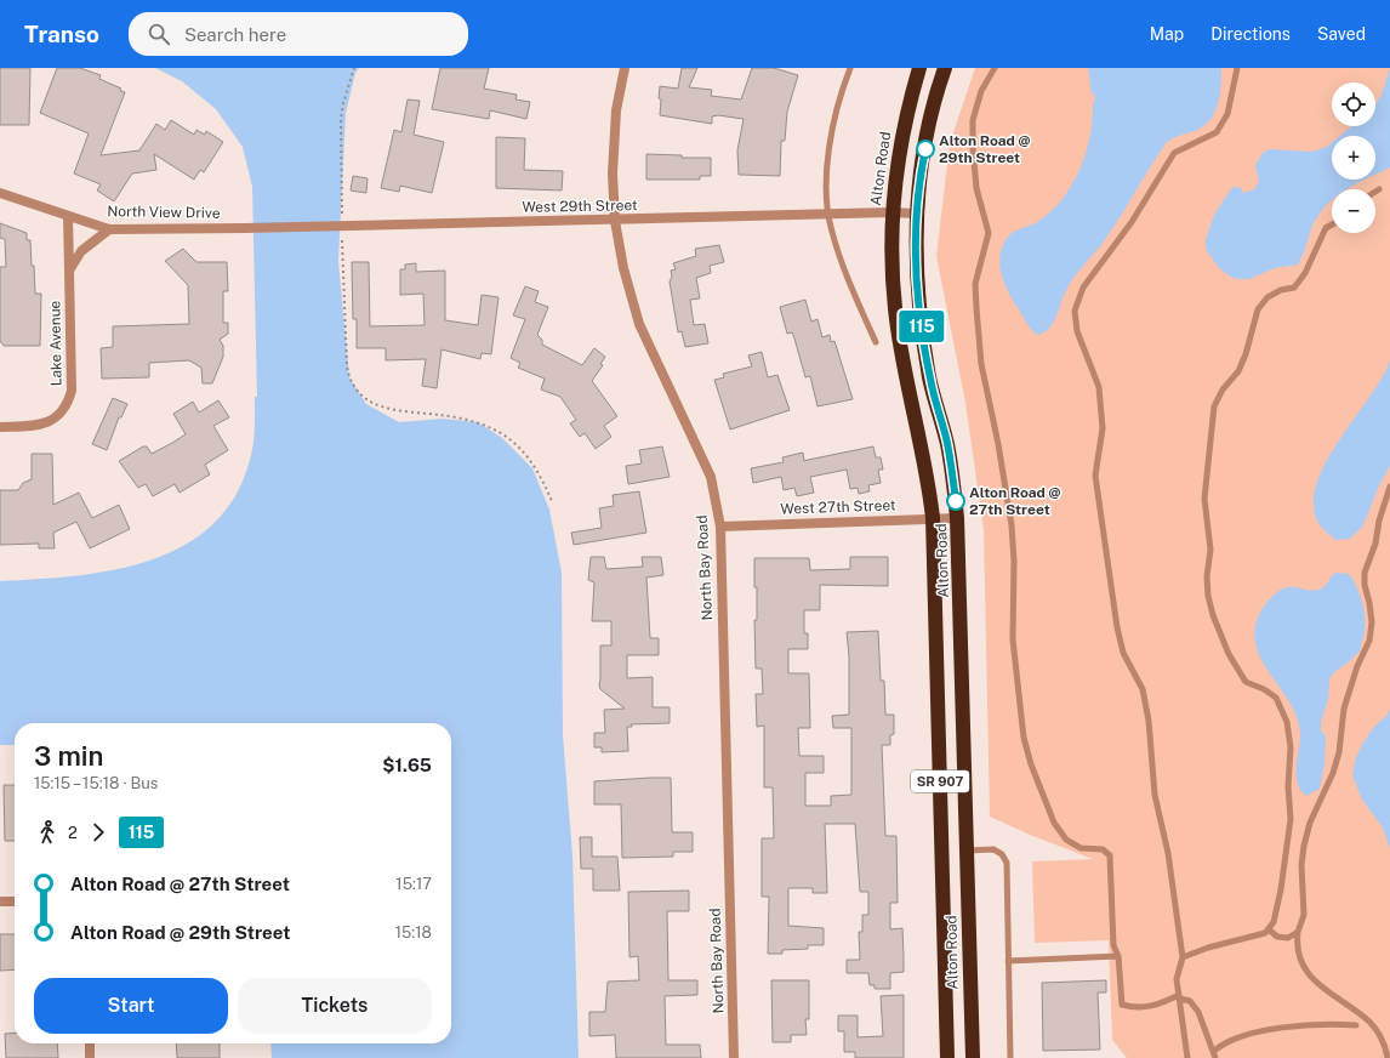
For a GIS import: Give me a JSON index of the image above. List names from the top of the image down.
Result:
{
  "streets": {
    "highway": ["Alton Road", "SR 907"],
    "street": [
      "West 29th Street",
      "North View Drive",
      "Lake Avenue",
      "West 27th Street",
      "North Bay Road"
    ]
  },
  "crossings": [
    ["Alton Road", "West 29th Street"],
    ["Alton Road", "West 27th Street"],
    ["West 29th Street", "North View Drive"],
    ["West 29th Street", "North Bay Road"],
    ["North View Drive", "Lake Avenue"],
    ["West 27th Street", "North Bay Road"]
  ],
  "places": ["Alton Road @ 29th Street", "Alton Road @ 27th Street"],
  "lines": ["bus line 115"],
  "page": {
    "header": "Transo",
    "search": "Search here",
    "nav": ["Map", "Directions", "Saved"],
    "on_map": "115",
    "map_buttons": ["+", "−"],
    "heading": ["3 min", "15:15 – 15:18 · Bus", "$1.65"],
    "legs": ["2", "115"],
    "list": [
      {
        "name": "Alton Road @ 27th Street",
        "value": "15:17"
      },
      {
        "name": "Alton Road @ 29th Street",
        "value": "15:18"
      }
    ],
    "buttons": ["Start", "Tickets"]
  }
}
